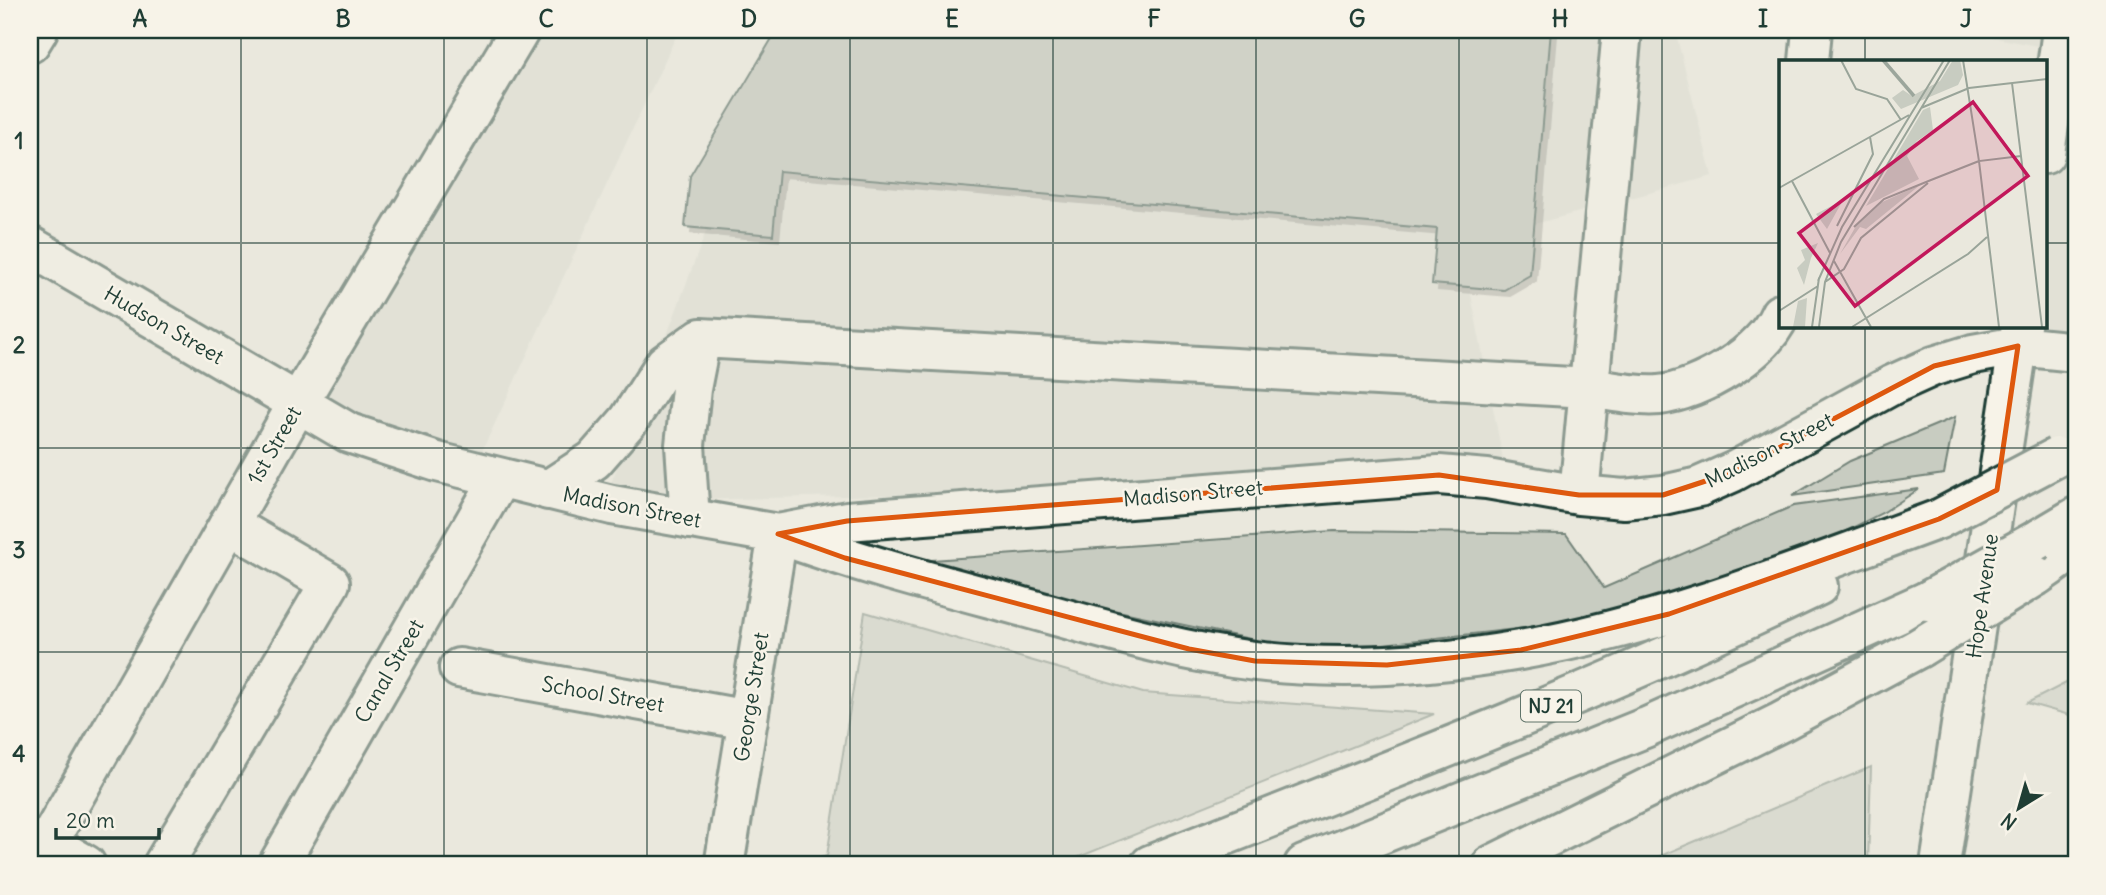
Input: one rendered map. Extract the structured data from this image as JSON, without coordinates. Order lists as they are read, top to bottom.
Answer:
{
  "streets": {
    "main road": [
      "Hudson Street",
      "1st Street",
      "Madison Street",
      "Hope Avenue",
      "Canal Street",
      "School Street",
      "George Street",
      "NJ 21"
    ]
  },
  "crossings": [
    ["Hudson Street", "1st Street"],
    ["Hudson Street", "Madison Street"],
    ["1st Street", "Madison Street"],
    ["Madison Street", "Hope Avenue"],
    ["Madison Street", "Canal Street"],
    ["Madison Street", "George Street"],
    ["School Street", "George Street"]
  ],
  "scale_bar": "20 m",
  "north": "bottom left",
  "grid": {
    "columns": [
      "A",
      "B",
      "C",
      "D",
      "E",
      "F",
      "G",
      "H",
      "I",
      "J"
    ],
    "rows": [
      "1",
      "2",
      "3",
      "4"
    ]
  }
}
